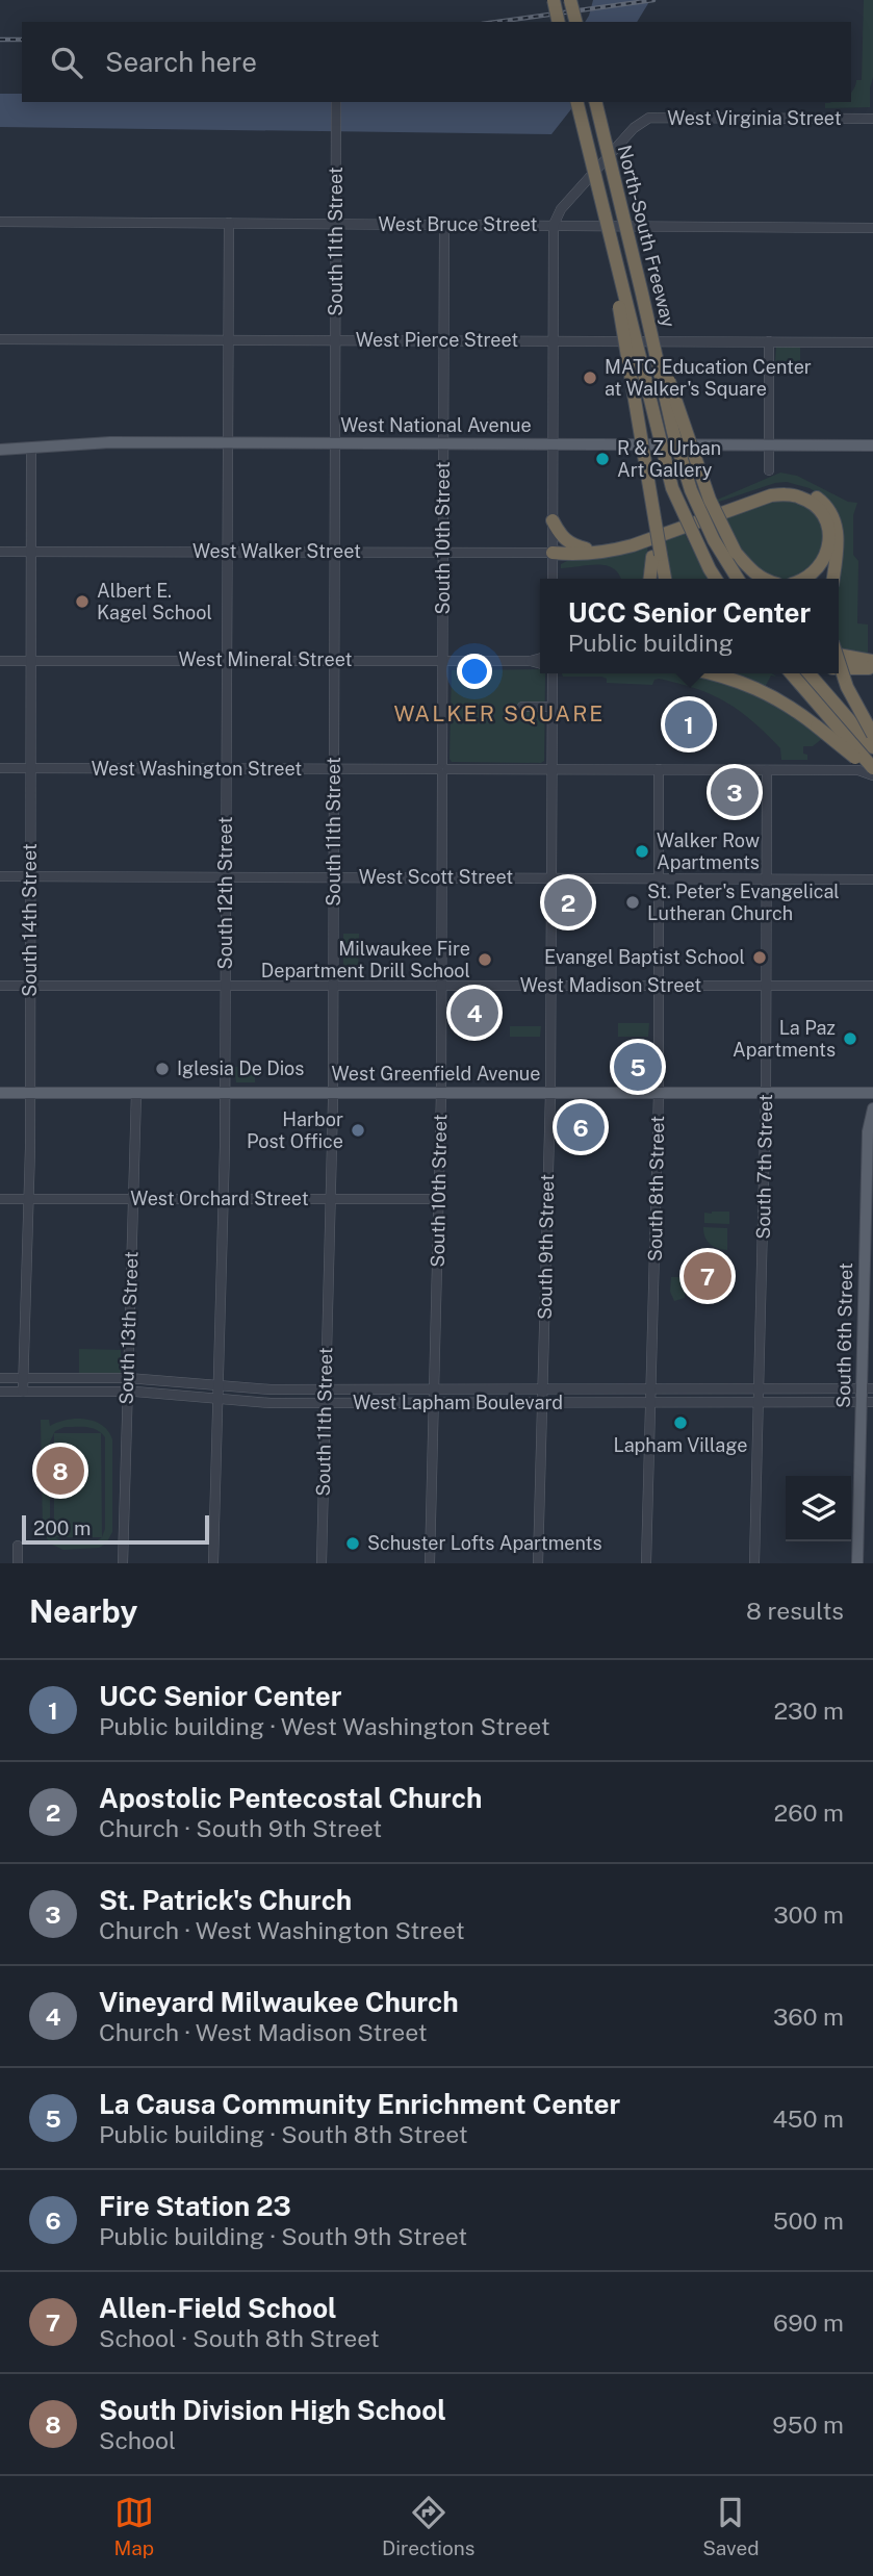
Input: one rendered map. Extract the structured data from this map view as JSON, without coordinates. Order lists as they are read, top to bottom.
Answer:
{
  "streets": {
    "highway": ["North-South Freeway"],
    "main road": ["West National Avenue", "West Greenfield Avenue", "South 6th Street"],
    "street": [
      "West Virginia Street",
      "West Bruce Street",
      "South 11th Street",
      "West Pierce Street",
      "South 10th Street",
      "West Walker Street",
      "West Mineral Street",
      "West Washington Street",
      "West Scott Street",
      "South 12th Street",
      "South 14th Street",
      "West Madison Street",
      "South 7th Street",
      "South 8th Street",
      "West Orchard Street",
      "South 9th Street",
      "South 13th Street",
      "West Lapham Boulevard"
    ]
  },
  "crossings": [
    ["West Virginia Street", "West Bruce Street"],
    ["West Bruce Street", "South 11th Street"],
    ["West Bruce Street", "South 10th Street"],
    ["West Bruce Street", "South 12th Street"],
    ["South 11th Street", "West Pierce Street"],
    ["South 11th Street", "West National Avenue"],
    ["South 11th Street", "West Walker Street"],
    ["South 11th Street", "West Mineral Street"],
    ["South 11th Street", "West Washington Street"],
    ["South 11th Street", "West Scott Street"],
    ["South 11th Street", "West Madison Street"],
    ["South 11th Street", "West Greenfield Avenue"],
    ["South 11th Street", "West Orchard Street"],
    ["South 11th Street", "West Lapham Boulevard"],
    ["West Pierce Street", "South 10th Street"],
    ["West Pierce Street", "South 12th Street"],
    ["West National Avenue", "South 10th Street"],
    ["West National Avenue", "South 12th Street"],
    ["West National Avenue", "South 14th Street"],
    ["South 10th Street", "West Walker Street"],
    ["South 10th Street", "West Mineral Street"],
    ["South 10th Street", "West Washington Street"],
    ["South 10th Street", "West Scott Street"],
    ["South 10th Street", "West Madison Street"],
    ["South 10th Street", "West Greenfield Avenue"],
    ["South 10th Street", "West Orchard Street"],
    ["South 10th Street", "West Lapham Boulevard"],
    ["West Walker Street", "South 12th Street"],
    ["West Walker Street", "South 14th Street"],
    ["West Mineral Street", "South 12th Street"],
    ["West Mineral Street", "South 14th Street"],
    ["West Washington Street", "South 12th Street"],
    ["West Washington Street", "South 14th Street"],
    ["West Washington Street", "South 7th Street"],
    ["West Washington Street", "South 8th Street"],
    ["West Washington Street", "South 9th Street"],
    ["West Scott Street", "South 12th Street"],
    ["West Scott Street", "South 14th Street"],
    ["West Scott Street", "South 7th Street"],
    ["West Scott Street", "South 8th Street"],
    ["West Scott Street", "South 9th Street"],
    ["South 12th Street", "West Madison Street"],
    ["South 12th Street", "West Greenfield Avenue"],
    ["South 12th Street", "West Orchard Street"],
    ["South 12th Street", "West Lapham Boulevard"],
    ["South 14th Street", "West Madison Street"],
    ["South 14th Street", "West Greenfield Avenue"],
    ["South 14th Street", "West Orchard Street"],
    ["South 14th Street", "West Lapham Boulevard"],
    ["West Madison Street", "South 7th Street"],
    ["West Madison Street", "South 8th Street"],
    ["West Madison Street", "South 9th Street"],
    ["West Greenfield Avenue", "South 7th Street"],
    ["West Greenfield Avenue", "South 8th Street"],
    ["West Greenfield Avenue", "South 9th Street"],
    ["West Greenfield Avenue", "South 13th Street"],
    ["South 7th Street", "West Lapham Boulevard"],
    ["South 8th Street", "West Lapham Boulevard"],
    ["West Orchard Street", "South 13th Street"],
    ["South 9th Street", "West Lapham Boulevard"],
    ["South 13th Street", "West Lapham Boulevard"],
    ["South 6th Street", "West Lapham Boulevard"]
  ],
  "districts": ["WALKER SQUARE"],
  "places": [
    "MATC Education Center at Walker's Square",
    "R & Z Urban Art Gallery",
    "Albert E. Kagel School",
    "Walker Row Apartments",
    "St. Peter's Evangelical Lutheran Church",
    "Evangel Baptist School",
    "Milwaukee Fire Department Drill School",
    "La Paz Apartments",
    "Iglesia De Dios",
    "Harbor Post Office",
    "Lapham Village",
    "Schuster Lofts Apartments"
  ],
  "scale_bar": "200 m",
  "page": {
    "search": "Search here",
    "popup": ["UCC Senior Center", "Public building"],
    "pins": [
      "1",
      "3",
      "2",
      "4",
      "5",
      "6",
      "7",
      "8"
    ],
    "scale": "200 m",
    "heading": ["Nearby", "8 results"],
    "list": [
      {
        "mark": "1",
        "name": "UCC Senior Center",
        "note": "Public building · West Washington Street",
        "value": "230 m"
      },
      {
        "mark": "2",
        "name": "Apostolic Pentecostal Church",
        "note": "Church · South 9th Street",
        "value": "260 m"
      },
      {
        "mark": "3",
        "name": "St. Patrick's Church",
        "note": "Church · West Washington Street",
        "value": "300 m"
      },
      {
        "mark": "4",
        "name": "Vineyard Milwaukee Church",
        "note": "Church · West Madison Street",
        "value": "360 m"
      },
      {
        "mark": "5",
        "name": "La Causa Community Enrichment Center",
        "note": "Public building · South 8th Street",
        "value": "450 m"
      },
      {
        "mark": "6",
        "name": "Fire Station 23",
        "note": "Public building · South 9th Street",
        "value": "500 m"
      },
      {
        "mark": "7",
        "name": "Allen-Field School",
        "note": "School · South 8th Street",
        "value": "690 m"
      },
      {
        "mark": "8",
        "name": "South Division High School",
        "note": "School",
        "value": "950 m"
      }
    ],
    "nav": ["Map", "Directions", "Saved"]
  }
}
